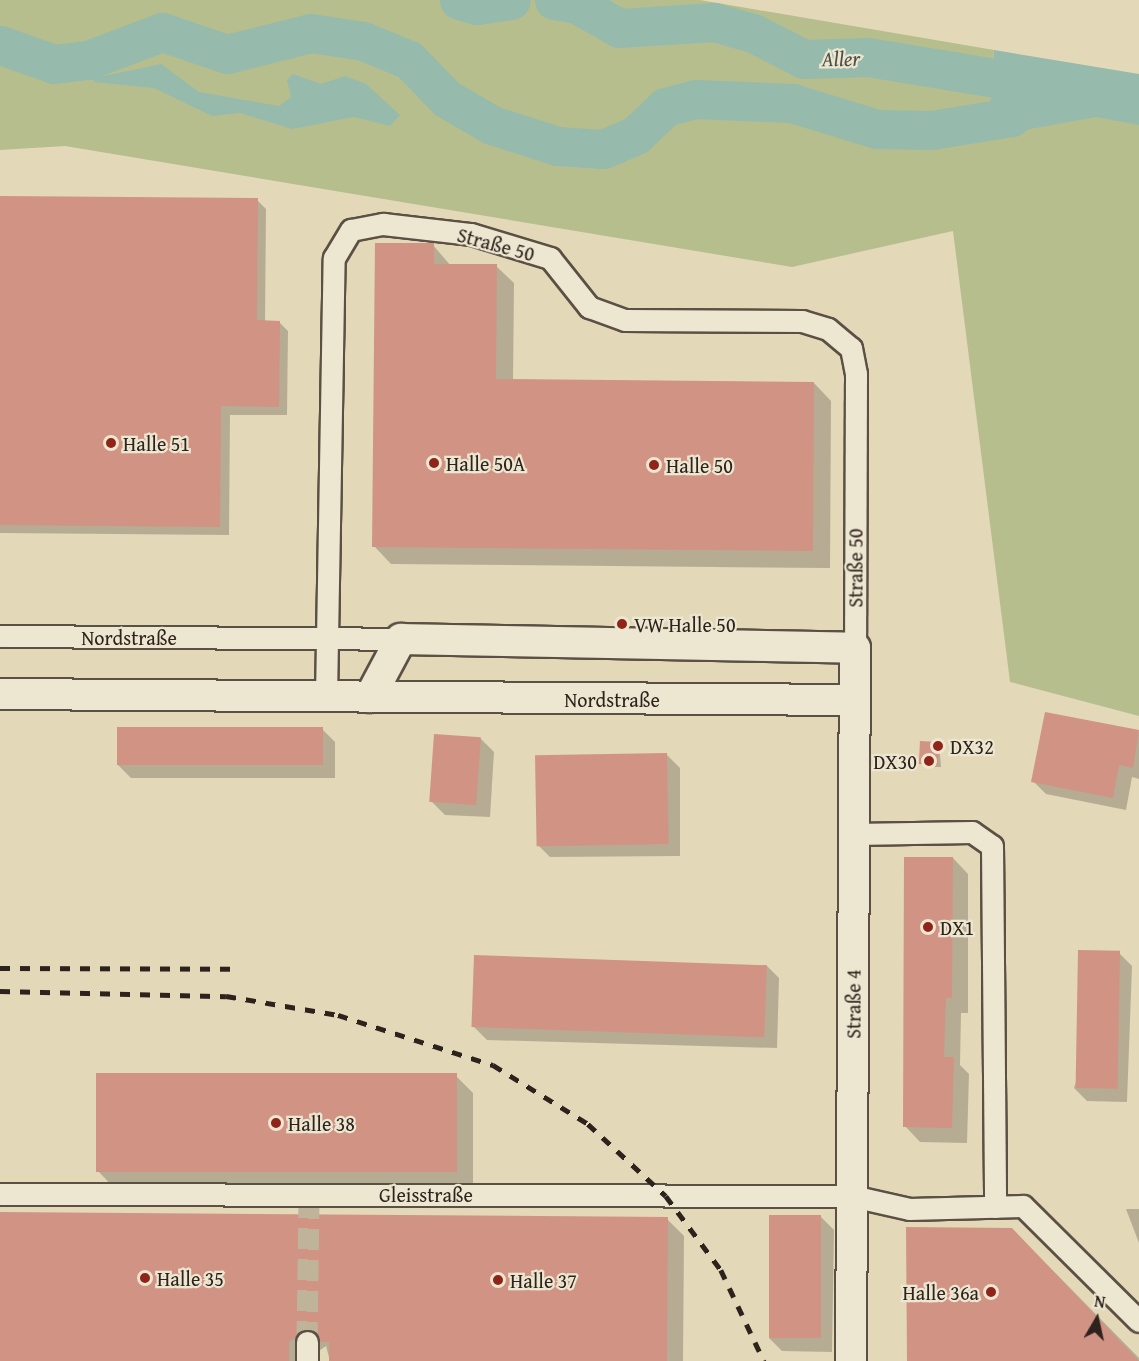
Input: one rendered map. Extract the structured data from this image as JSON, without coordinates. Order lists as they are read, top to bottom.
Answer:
{
  "streets": {
    "street": [
      "Straße 50",
      "Nordstraße",
      "Straße 4",
      "Gleisstraße"
    ]
  },
  "crossings": [
    ["Straße 50", "Nordstraße"],
    ["Straße 50", "Straße 4"],
    ["Nordstraße", "Straße 4"],
    ["Straße 4", "Gleisstraße"]
  ],
  "water": ["Aller"],
  "places": [
    "Halle 51",
    "Halle 50A",
    "Halle 50",
    "VW Halle 50",
    "DX32",
    "DX30",
    "DX1",
    "Halle 38",
    "Halle 35",
    "Halle 37",
    "Halle 36a"
  ],
  "north": "top"
}
